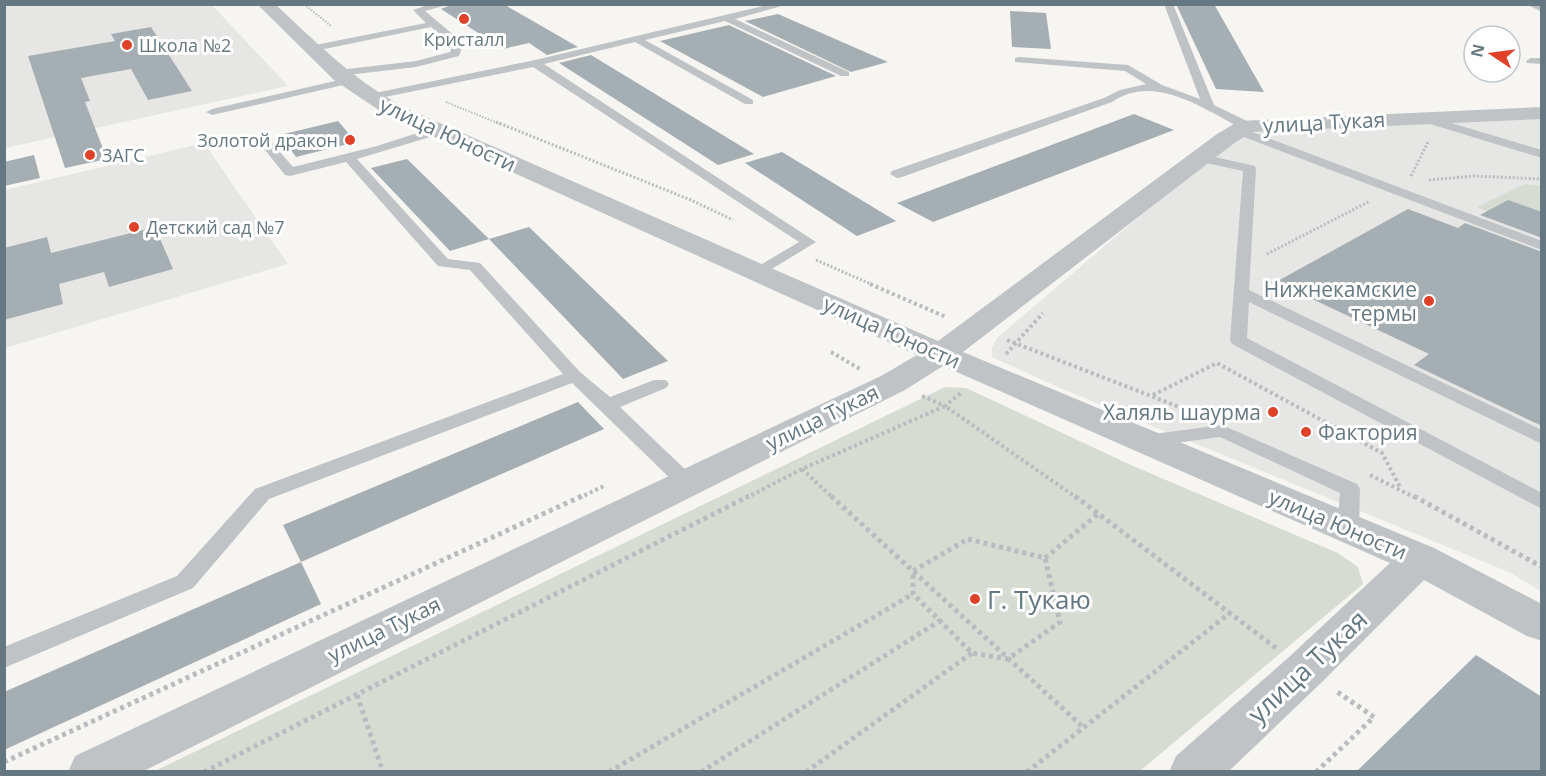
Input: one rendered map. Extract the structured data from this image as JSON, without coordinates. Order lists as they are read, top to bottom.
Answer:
{
  "streets": {
    "street": ["улица Тукая", "улица Юности"]
  },
  "crossings": [
    ["улица Тукая", "улица Юности"]
  ],
  "places": [
    "Кристалл",
    "Школа №2",
    "Золотой дракон",
    "ЗАГС",
    "Детский сад №7",
    "Нижнекамские термы",
    "Халяль шаурма",
    "Фактория",
    "Г. Тукаю"
  ],
  "north": "left"
}
